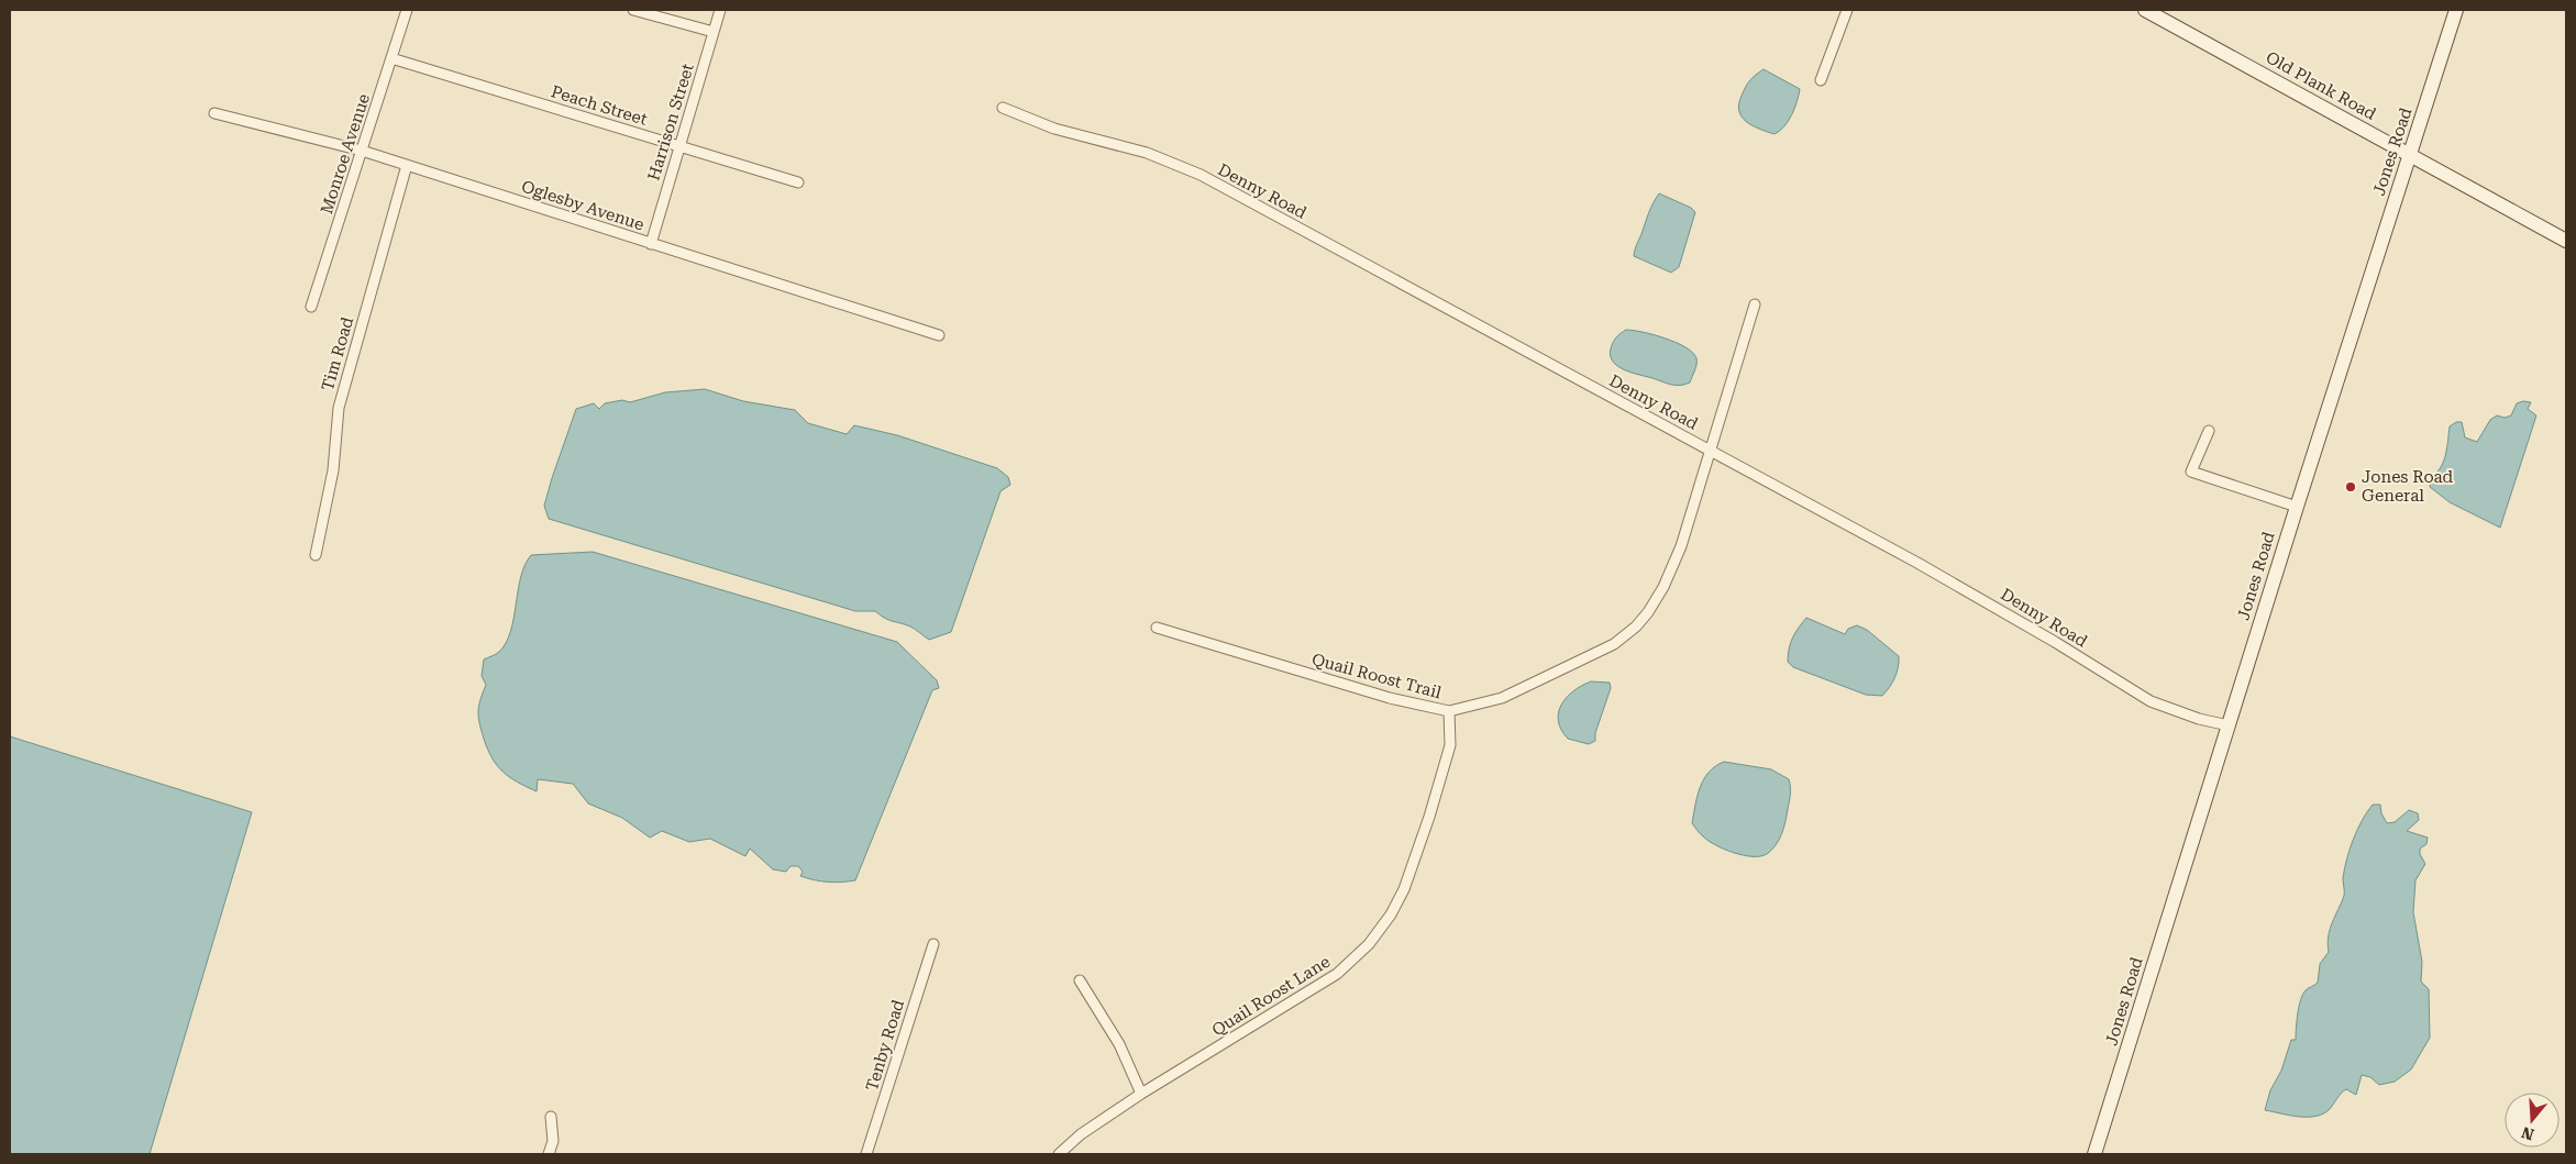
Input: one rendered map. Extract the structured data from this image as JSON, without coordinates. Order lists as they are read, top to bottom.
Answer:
{
  "streets": {
    "street": [
      "Old Plank Road",
      "Peach Street",
      "Harrison Street",
      "Jones Road",
      "Monroe Avenue",
      "Denny Road",
      "Oglesby Avenue",
      "Tim Road",
      "Quail Roost Trail",
      "Quail Roost Lane",
      "Tenby Road"
    ]
  },
  "crossings": [
    ["Old Plank Road", "Jones Road"],
    ["Peach Street", "Harrison Street"],
    ["Peach Street", "Monroe Avenue"],
    ["Harrison Street", "Oglesby Avenue"],
    ["Jones Road", "Denny Road"],
    ["Monroe Avenue", "Oglesby Avenue"],
    ["Denny Road", "Quail Roost Trail"],
    ["Oglesby Avenue", "Tim Road"],
    ["Quail Roost Trail", "Quail Roost Lane"]
  ],
  "places": ["Jones Road General"],
  "north": "bottom"
}
